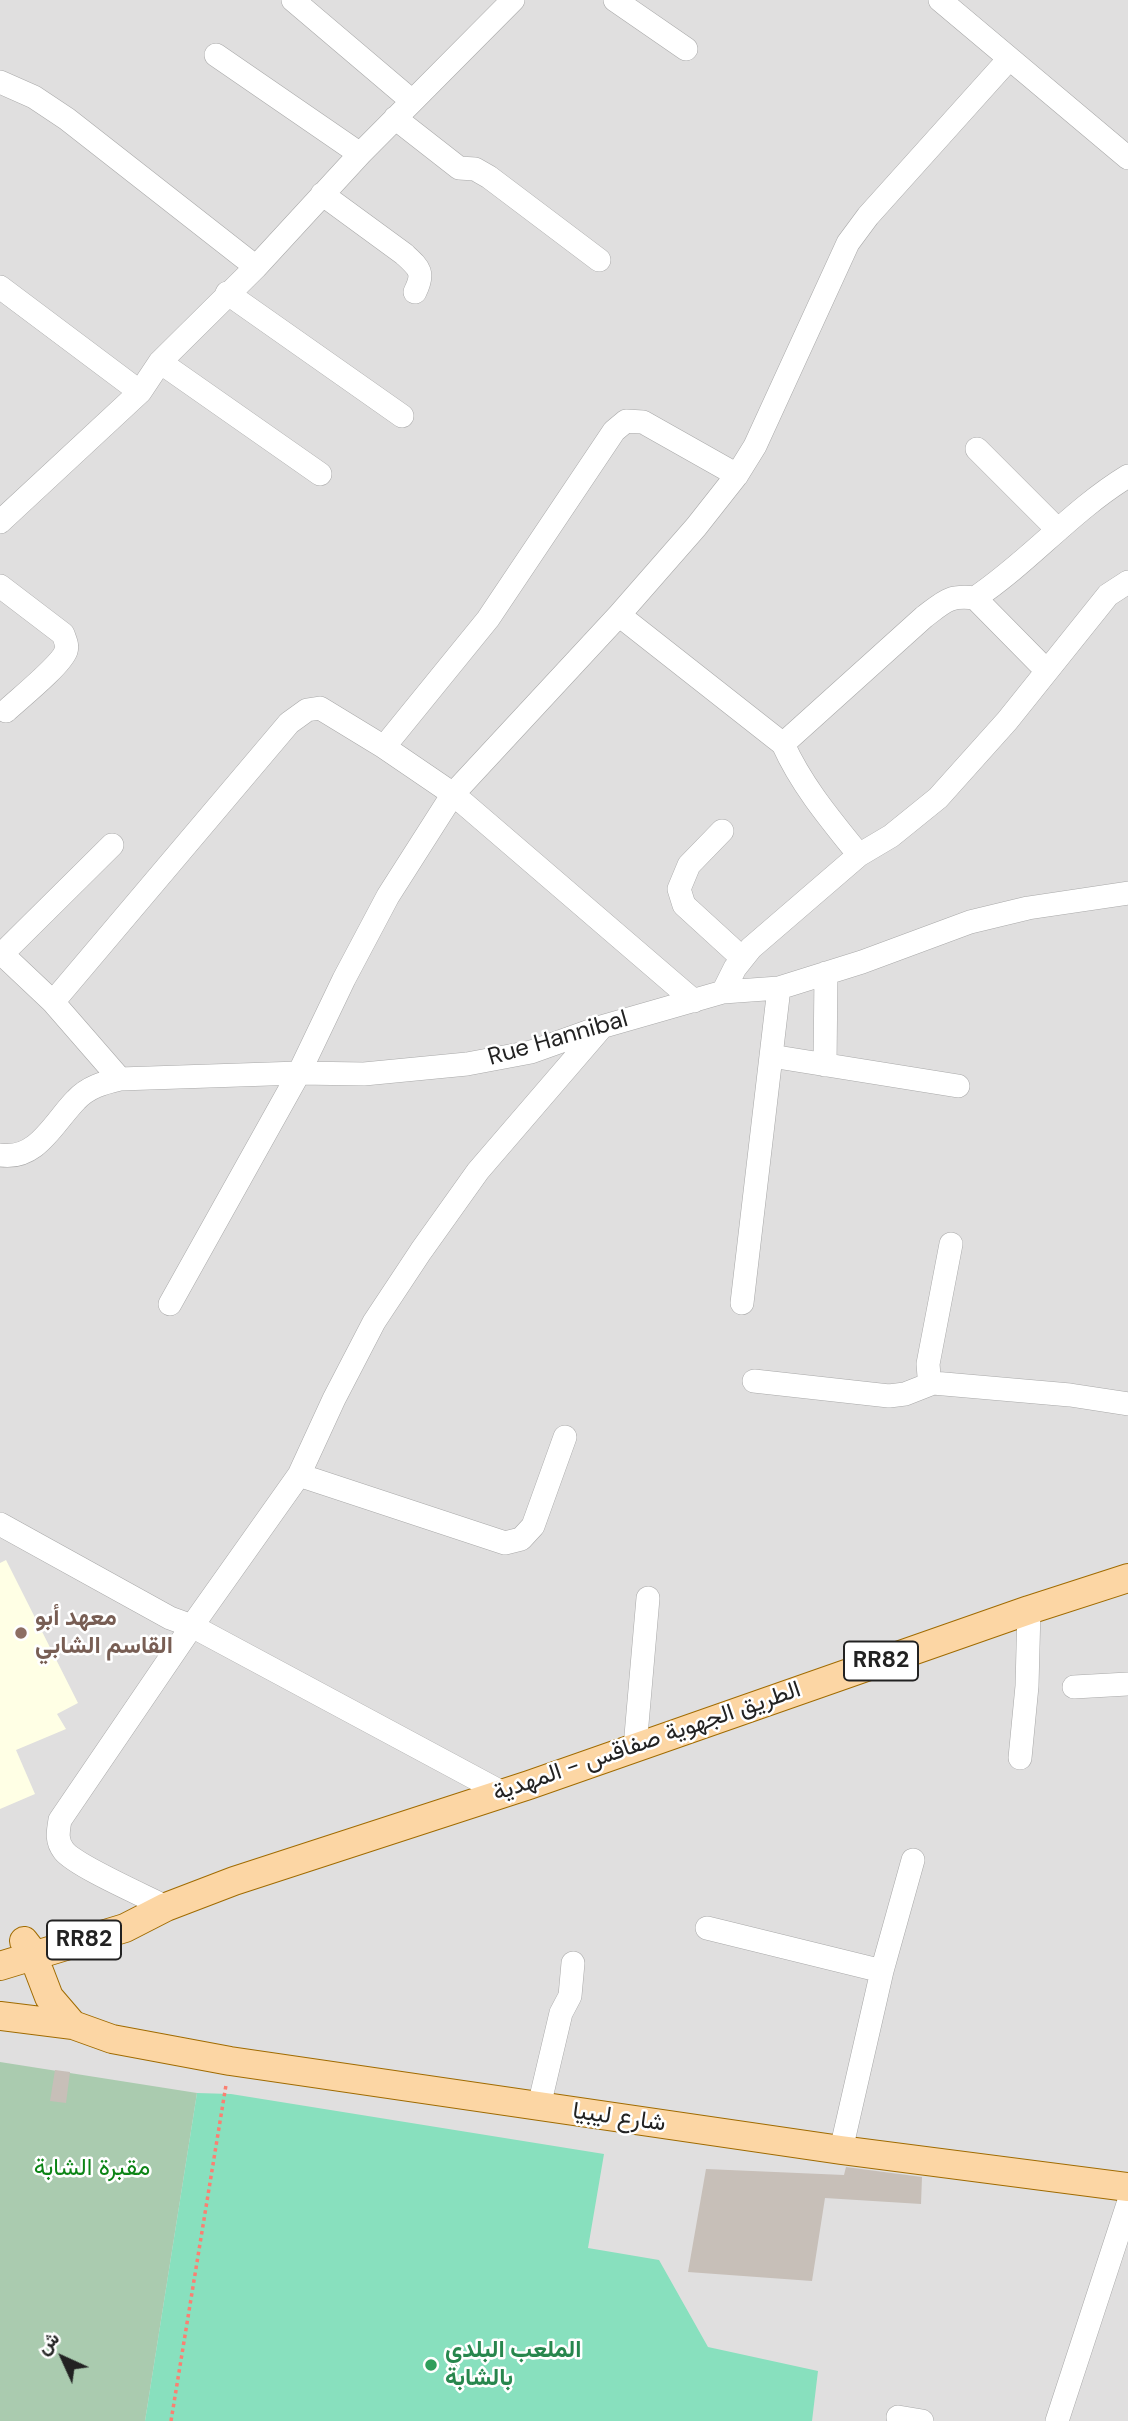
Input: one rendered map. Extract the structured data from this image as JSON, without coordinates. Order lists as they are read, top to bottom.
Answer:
{
  "streets": {
    "main road": ["RR82", "الطريق الجهوية صفاقس - المهدية", "شارع ليبيا"],
    "street": ["Rue Hannibal"]
  },
  "parks": ["مقبرة الشابة"],
  "places": ["معهد أبو القاسم الشابي", "الملعب البلدي بالشابة"],
  "north": "top left"
}
